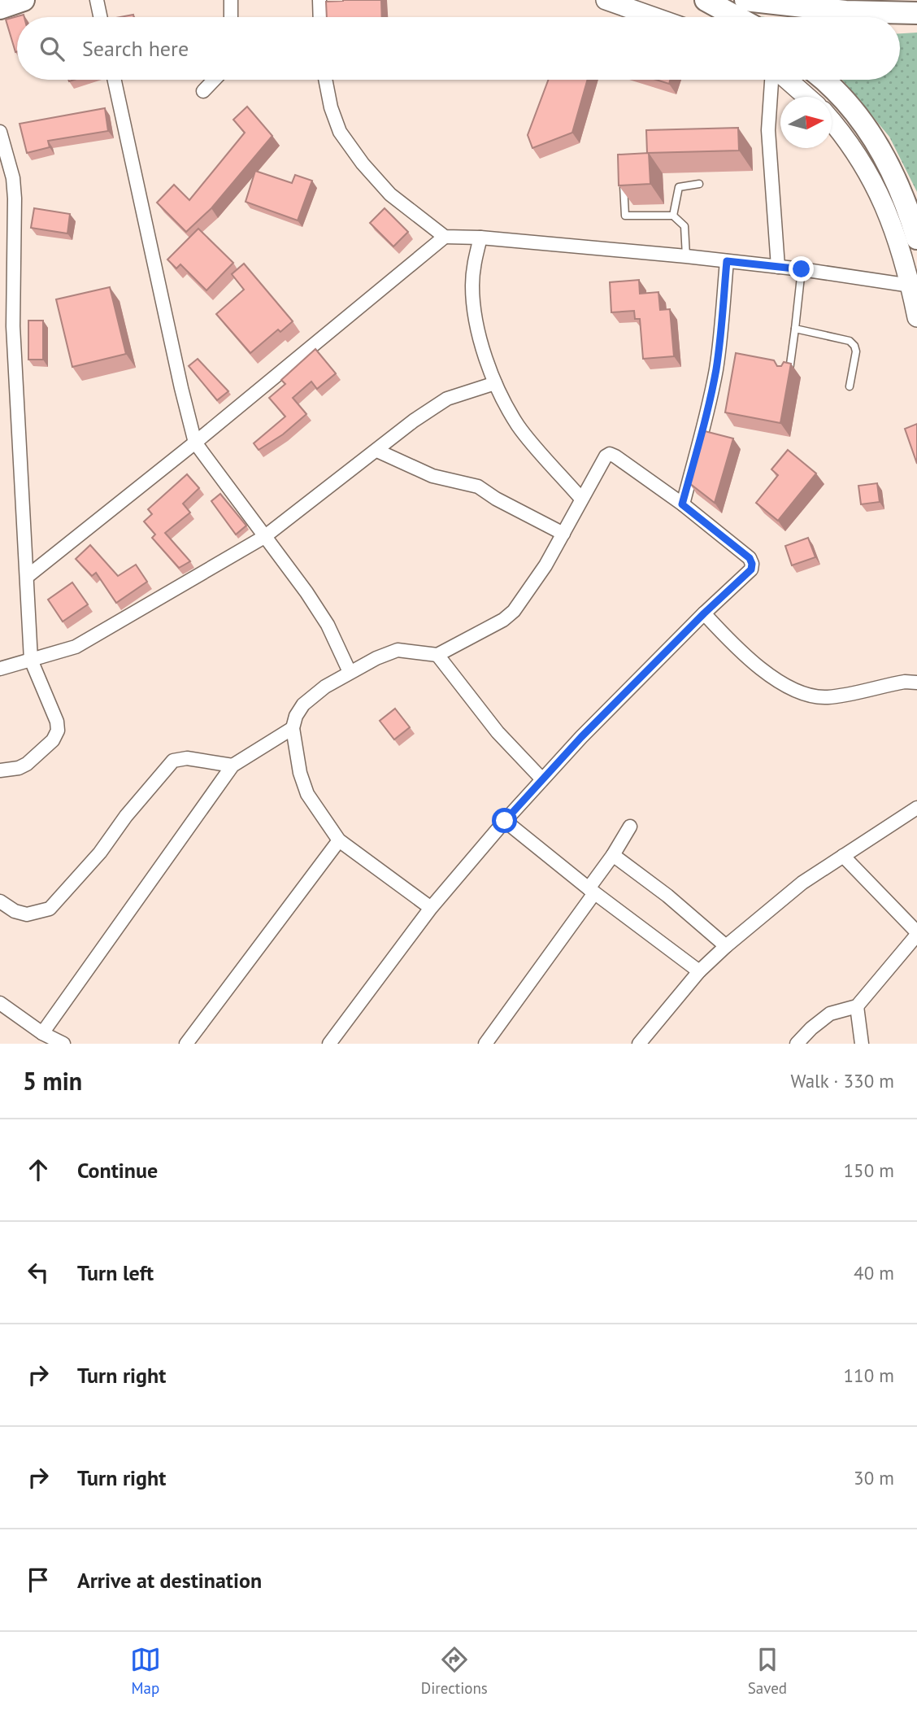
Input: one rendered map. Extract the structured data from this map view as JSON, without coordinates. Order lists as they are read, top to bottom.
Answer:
{
  "north": "right",
  "page": {
    "search": "Search here",
    "heading": ["5 min", "Walk · 330 m"],
    "list": [
      ["Continue", "150 m"],
      ["Turn left", "40 m"],
      ["Turn right", "110 m"],
      ["Turn right", "30 m"],
      "Arrive at destination"
    ],
    "nav": ["Map", "Directions", "Saved"]
  }
}
